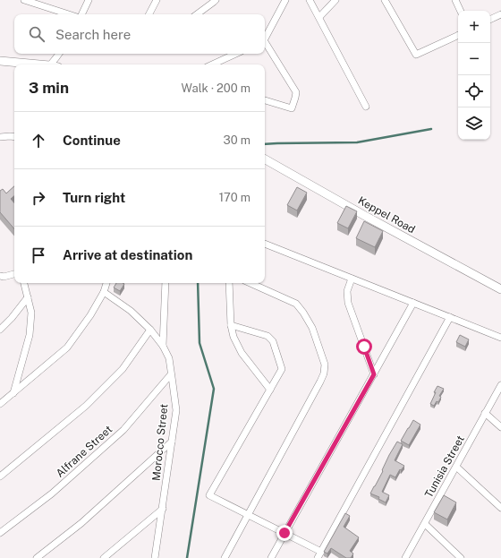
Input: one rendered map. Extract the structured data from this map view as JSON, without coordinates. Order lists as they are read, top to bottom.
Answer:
{
  "streets": {
    "street": [
      "Keppel Road",
      "Morocco Street",
      "Alfrane Street",
      "Tunisia Street"
    ]
  },
  "crossings": [
    ["Morocco Street", "Alfrane Street"]
  ],
  "page": {
    "map_buttons": ["+", "−"],
    "search": "Search here",
    "heading": ["3 min", "Walk · 200 m"],
    "list": [
      ["Continue", "30 m"],
      ["Turn right", "170 m"],
      "Arrive at destination"
    ]
  }
}
